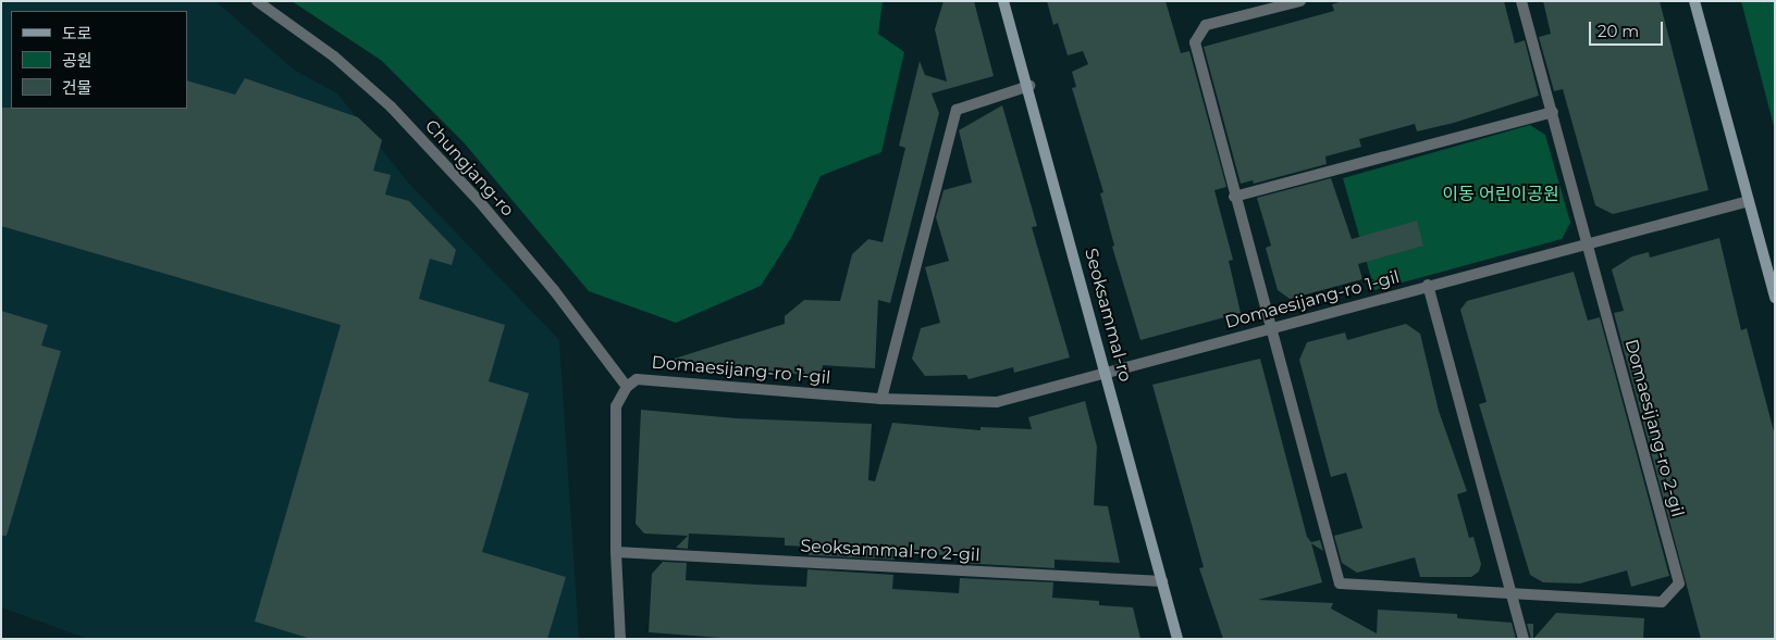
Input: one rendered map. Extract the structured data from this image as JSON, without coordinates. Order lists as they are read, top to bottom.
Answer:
{
  "streets": {
    "street": [
      "Chungjang-ro",
      "Domaesijang-ro 1-gil",
      "Seoksammal-ro",
      "Domaesijang-ro 2-gil",
      "Seoksammal-ro 2-gil"
    ]
  },
  "crossings": [
    ["Chungjang-ro", "Domaesijang-ro 1-gil"],
    ["Domaesijang-ro 1-gil", "Seoksammal-ro"],
    ["Domaesijang-ro 1-gil", "Domaesijang-ro 2-gil"],
    ["Seoksammal-ro", "Seoksammal-ro 2-gil"]
  ],
  "parks": ["이동 어린이공원"],
  "legend": ["도로", "공원", "건물"],
  "scale_bar": "20 m"
}
